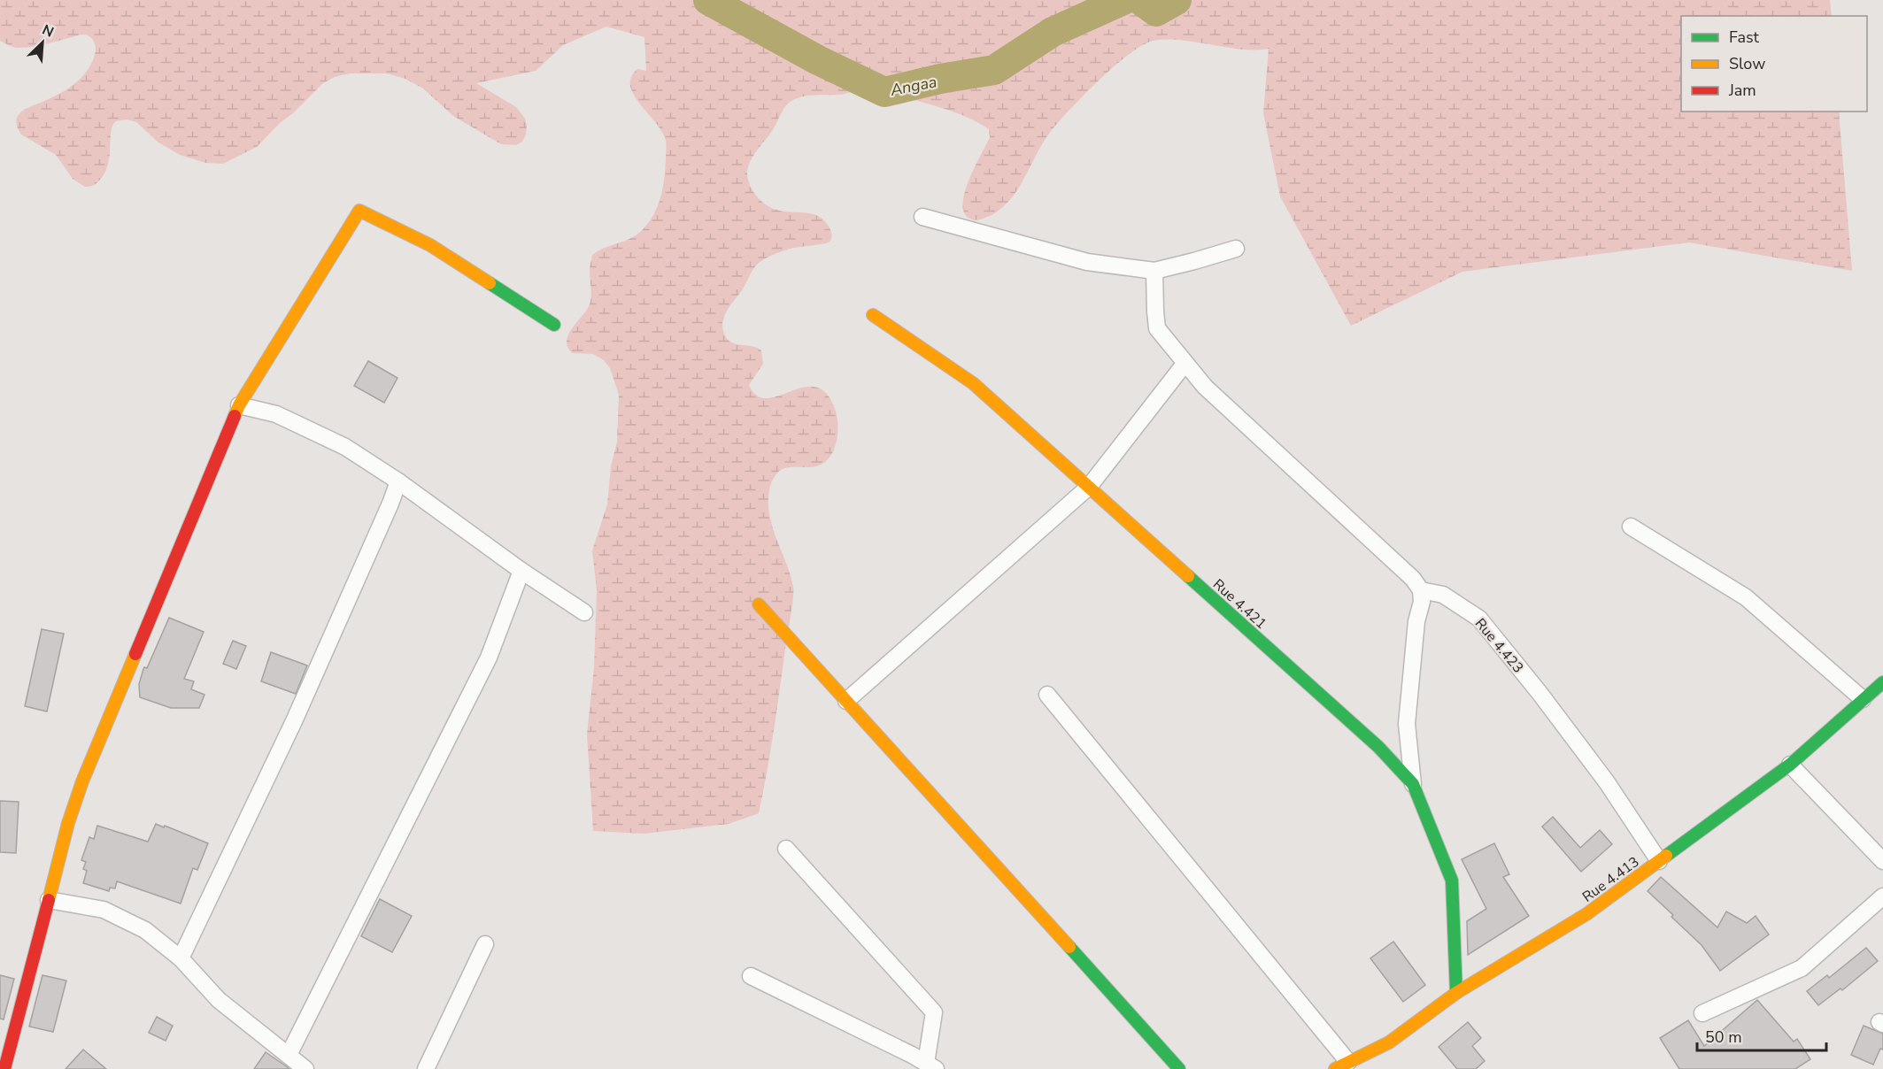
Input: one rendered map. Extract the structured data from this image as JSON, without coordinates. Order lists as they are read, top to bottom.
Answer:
{
  "streets": {
    "street": ["Rue 4.421", "Rue 4.423", "Rue 4.413"]
  },
  "crossings": [
    ["Rue 4.421", "Rue 4.413"],
    ["Rue 4.423", "Rue 4.413"]
  ],
  "water": ["Angaa"],
  "legend": ["Fast", "Slow", "Jam"],
  "scale_bar": "50 m",
  "north": "top right"
}
